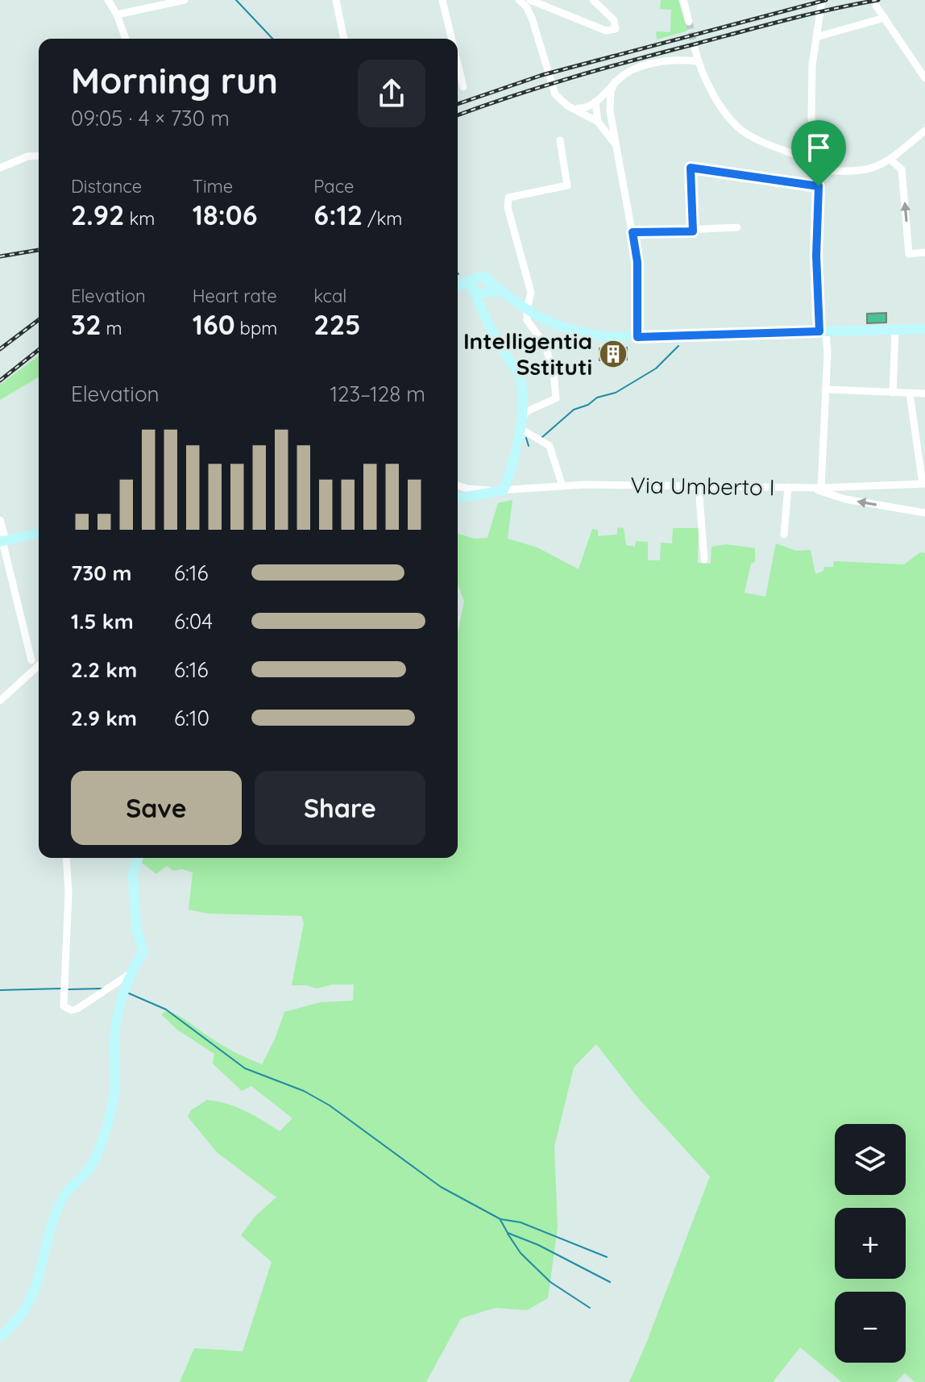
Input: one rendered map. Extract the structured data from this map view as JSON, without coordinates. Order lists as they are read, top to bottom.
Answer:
{
  "streets": {
    "street": ["Via Umberto I"]
  },
  "places": {
    "building": ["Intelligentia Sstituti"]
  },
  "page": {
    "heading": ["Morning run", "09:05 · 4 × 730 m"],
    "stats": [
      ["Distance", "2.92 km"],
      ["Time", "18:06"],
      ["Pace", "6:12 /km"],
      ["Elevation", "32 m"],
      ["Heart rate", "160 bpm"],
      ["kcal", "225"]
    ],
    "chart": ["Elevation", "123–128 m"],
    "list": [
      {
        "name": "730 m",
        "note": "6:16"
      },
      {
        "name": "1.5 km",
        "note": "6:04"
      },
      {
        "name": "2.2 km",
        "note": "6:16"
      },
      {
        "name": "2.9 km",
        "note": "6:10"
      }
    ],
    "buttons": ["Save", "Share"],
    "map_buttons": ["+", "−"]
  }
}
